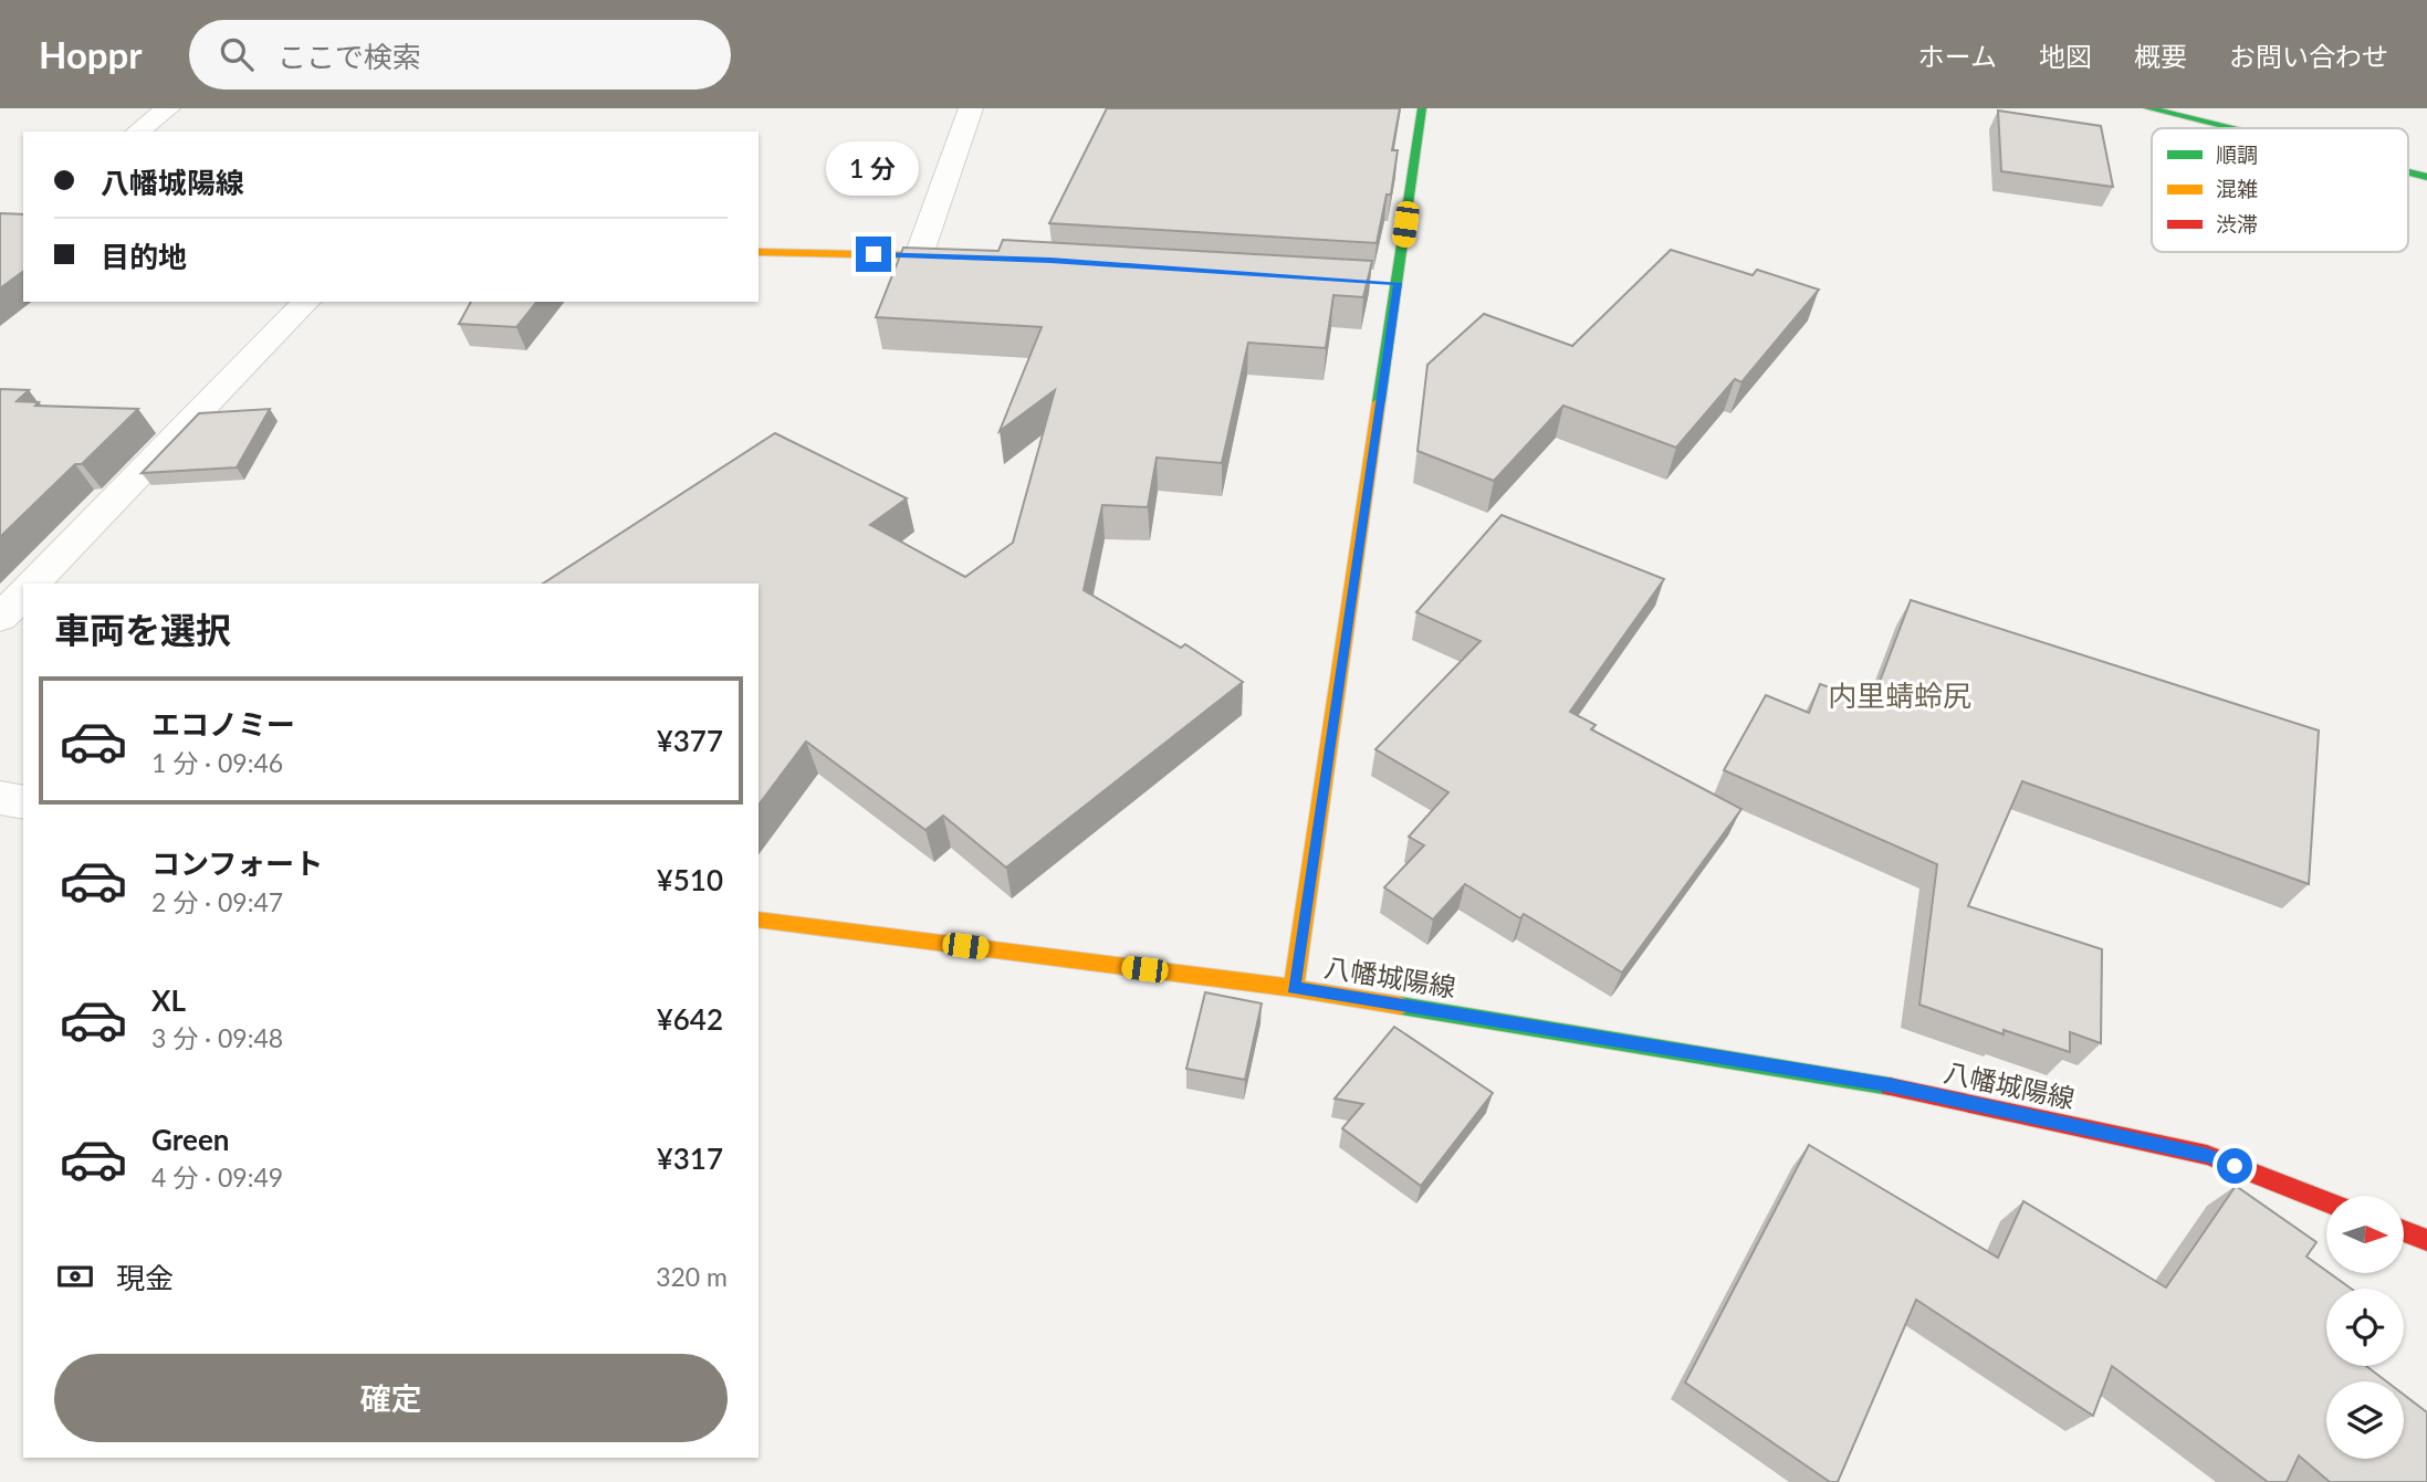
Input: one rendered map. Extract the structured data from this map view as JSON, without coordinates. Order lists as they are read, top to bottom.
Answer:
{
  "streets": {
    "main road": ["八幡城陽線"]
  },
  "districts": ["内里蜻蛉尻"],
  "legend": ["順調", "混雑", "渋滞"],
  "north": "right",
  "page": {
    "header": "Hoppr",
    "search": "ここで検索",
    "nav": [
      "ホーム",
      "地図",
      "概要",
      "お問い合わせ"
    ],
    "banner": ["八幡城陽線", "目的地"],
    "bubble": "1 分",
    "heading": "車両を選択",
    "list": [
      {
        "name": "エコノミー",
        "note": "1 分 · 09:46",
        "value": "¥377"
      },
      {
        "name": "コンフォート",
        "note": "2 分 · 09:47",
        "value": "¥510"
      },
      {
        "name": "XL",
        "note": "3 分 · 09:48",
        "value": "¥642"
      },
      {
        "name": "Green",
        "note": "4 分 · 09:49",
        "value": "¥317"
      }
    ],
    "pay": ["現金", "320 m"],
    "buttons": "確定"
  }
}
